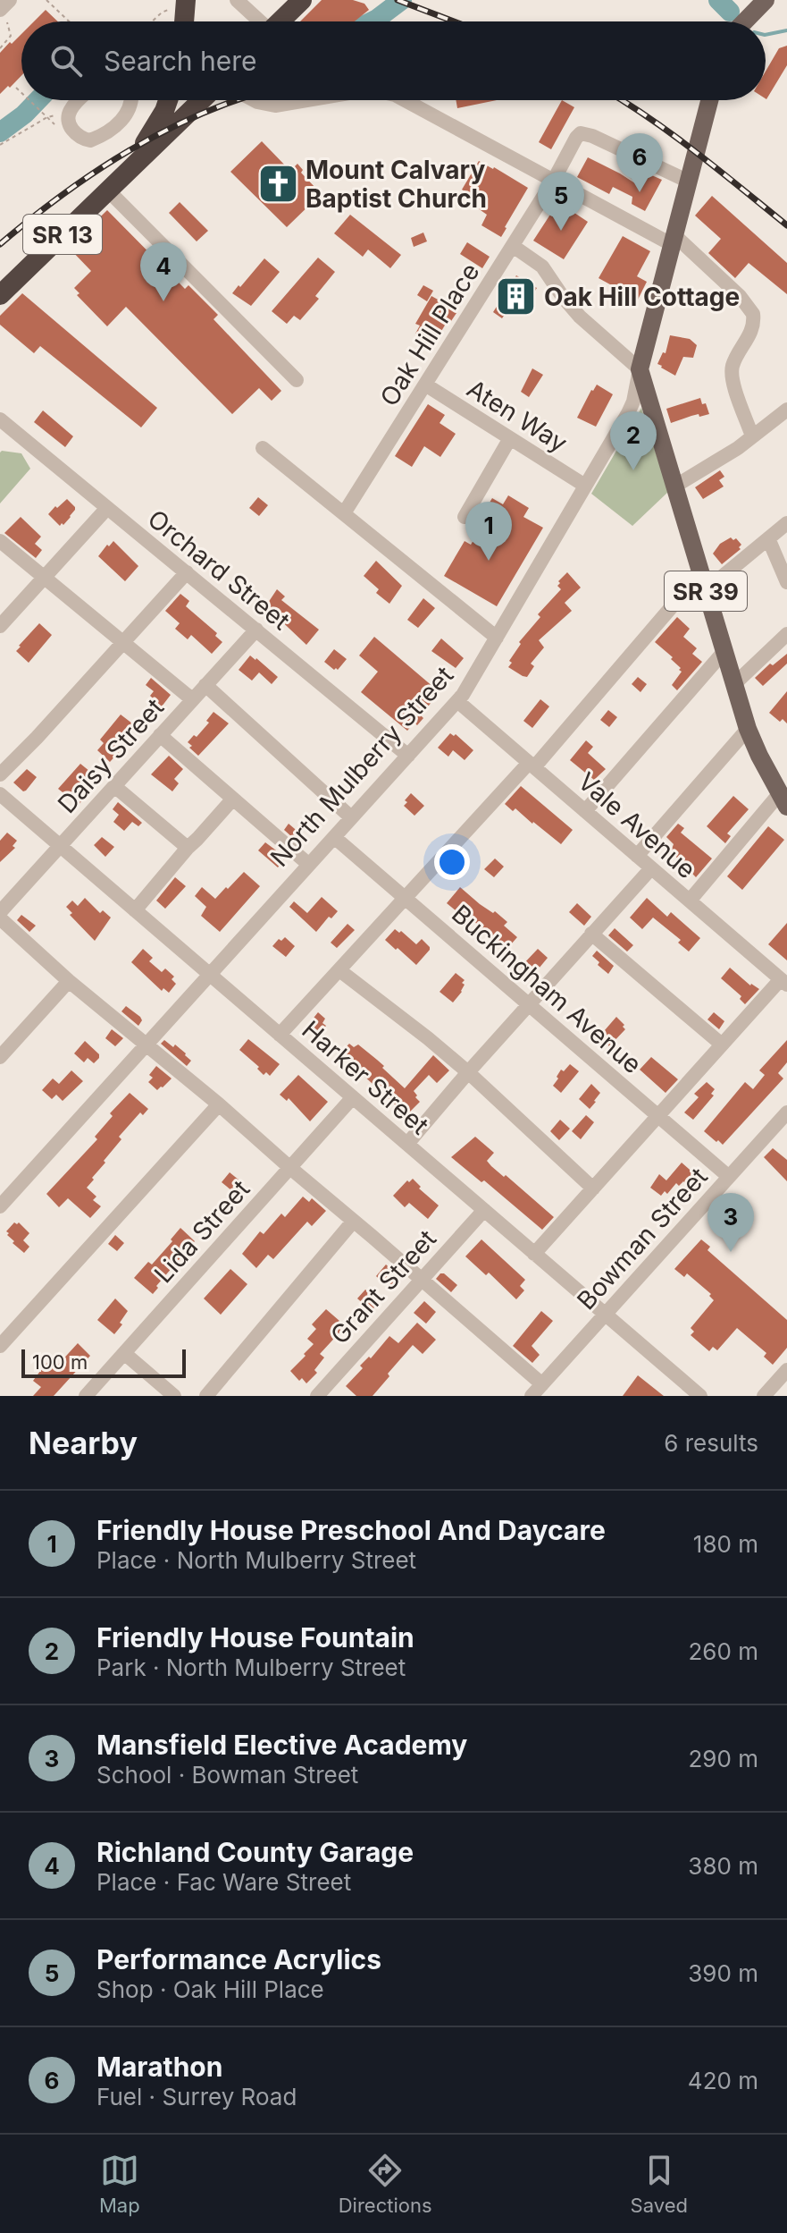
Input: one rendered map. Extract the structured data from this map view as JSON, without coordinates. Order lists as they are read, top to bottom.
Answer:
{
  "streets": {
    "highway": ["SR 13"],
    "main road": ["SR 39", "North Mulberry Street"],
    "street": [
      "Oak Hill Place",
      "Aten Way",
      "Orchard Street",
      "Daisy Street",
      "Vale Avenue",
      "Buckingham Avenue",
      "Harker Street",
      "Lida Street",
      "Bowman Street",
      "Grant Street"
    ]
  },
  "crossings": [
    ["Oak Hill Place", "Aten Way"],
    ["Oak Hill Place", "North Mulberry Street"],
    ["Aten Way", "North Mulberry Street"],
    ["Orchard Street", "Daisy Street"],
    ["Orchard Street", "North Mulberry Street"],
    ["SR 39", "North Mulberry Street"],
    ["Daisy Street", "Harker Street"],
    ["North Mulberry Street", "Vale Avenue"],
    ["North Mulberry Street", "Buckingham Avenue"],
    ["North Mulberry Street", "Harker Street"],
    ["Buckingham Avenue", "Bowman Street"],
    ["Harker Street", "Lida Street"],
    ["Harker Street", "Bowman Street"],
    ["Harker Street", "Grant Street"]
  ],
  "places": {
    "church": ["Mount Calvary Baptist Church"],
    "building": ["Oak Hill Cottage"]
  },
  "scale_bar": "100 m",
  "page": {
    "search": "Search here",
    "pins": [
      "6",
      "5",
      "4",
      "2",
      "1",
      "3"
    ],
    "scale": "100 m",
    "heading": ["Nearby", "6 results"],
    "list": [
      {
        "mark": "1",
        "name": "Friendly House Preschool And Daycare",
        "note": "Place · North Mulberry Street",
        "value": "180 m"
      },
      {
        "mark": "2",
        "name": "Friendly House Fountain",
        "note": "Park · North Mulberry Street",
        "value": "260 m"
      },
      {
        "mark": "3",
        "name": "Mansfield Elective Academy",
        "note": "School · Bowman Street",
        "value": "290 m"
      },
      {
        "mark": "4",
        "name": "Richland County Garage",
        "note": "Place · Fac Ware Street",
        "value": "380 m"
      },
      {
        "mark": "5",
        "name": "Performance Acrylics",
        "note": "Shop · Oak Hill Place",
        "value": "390 m"
      },
      {
        "mark": "6",
        "name": "Marathon",
        "note": "Fuel · Surrey Road",
        "value": "420 m"
      }
    ],
    "nav": ["Map", "Directions", "Saved"]
  }
}
